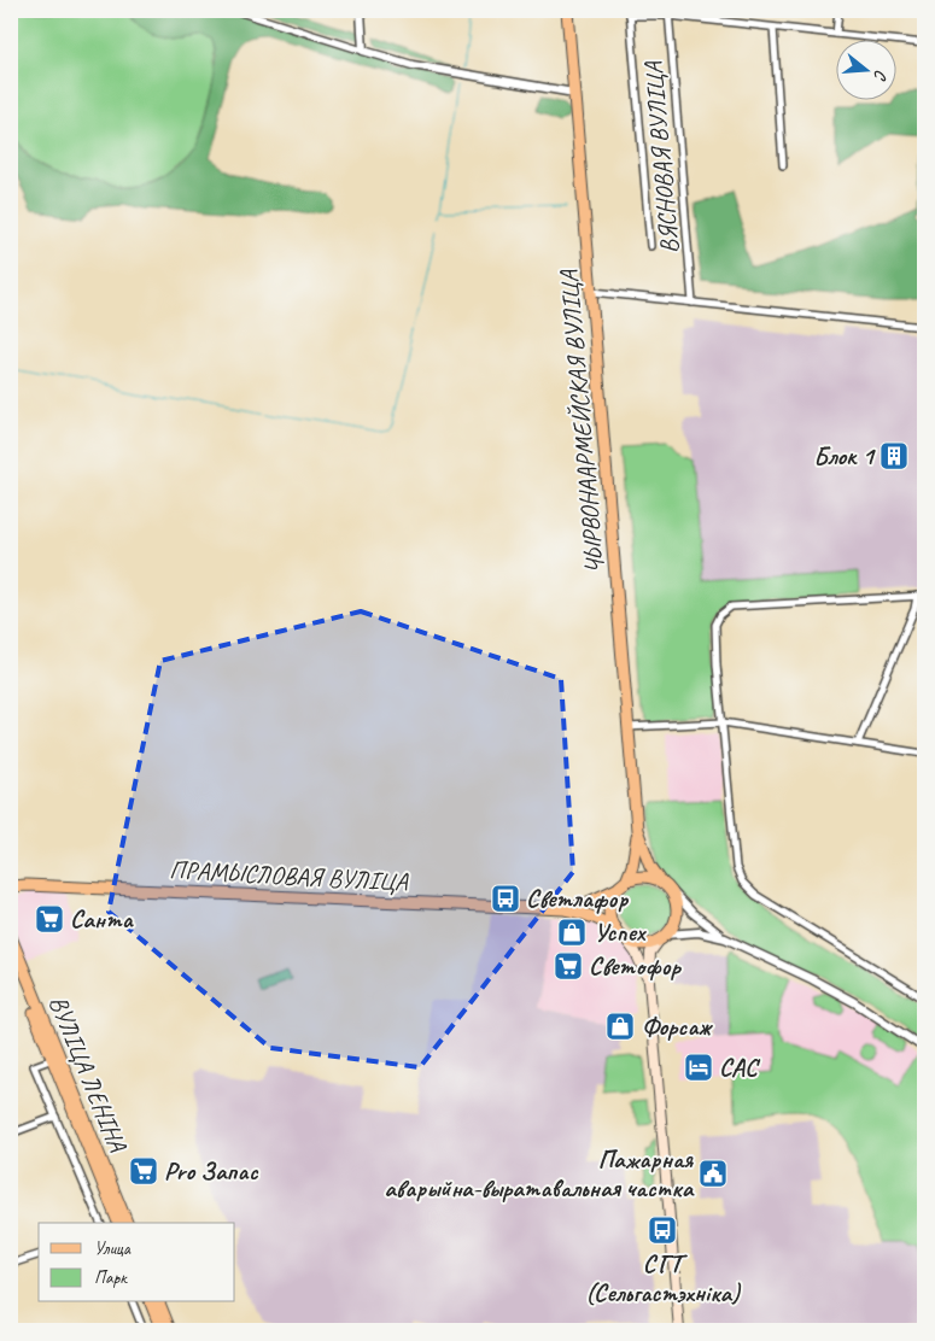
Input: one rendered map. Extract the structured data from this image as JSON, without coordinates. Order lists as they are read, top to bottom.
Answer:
{
  "streets": {
    "main road": ["ЧЫРВОНААРМЕЙСКАЯ ВУЛІЦА", "ПРАМЫСЛОВАЯ ВУЛІЦА", "ВУЛІЦА ЛЕНІНА"],
    "street": ["ВЯСНОВАЯ ВУЛІЦА"]
  },
  "crossings": [
    ["ЧЫРВОНААРМЕЙСКАЯ ВУЛІЦА", "ПРАМЫСЛОВАЯ ВУЛІЦА"]
  ],
  "places": {
    "building": ["Блок 1"],
    "bus stop": ["Светлафор", "СГТ (Сельгастэхніка)"],
    "supermarket": ["Санта", "Светофор", "Pro Запас"],
    "shop": ["Успех", "Форсаж"],
    "hotel": ["САС"],
    "public building": ["Пажарная аварыйна-выратавальная частка"]
  },
  "legend": ["Улица", "Парк"],
  "north": "right"
}
